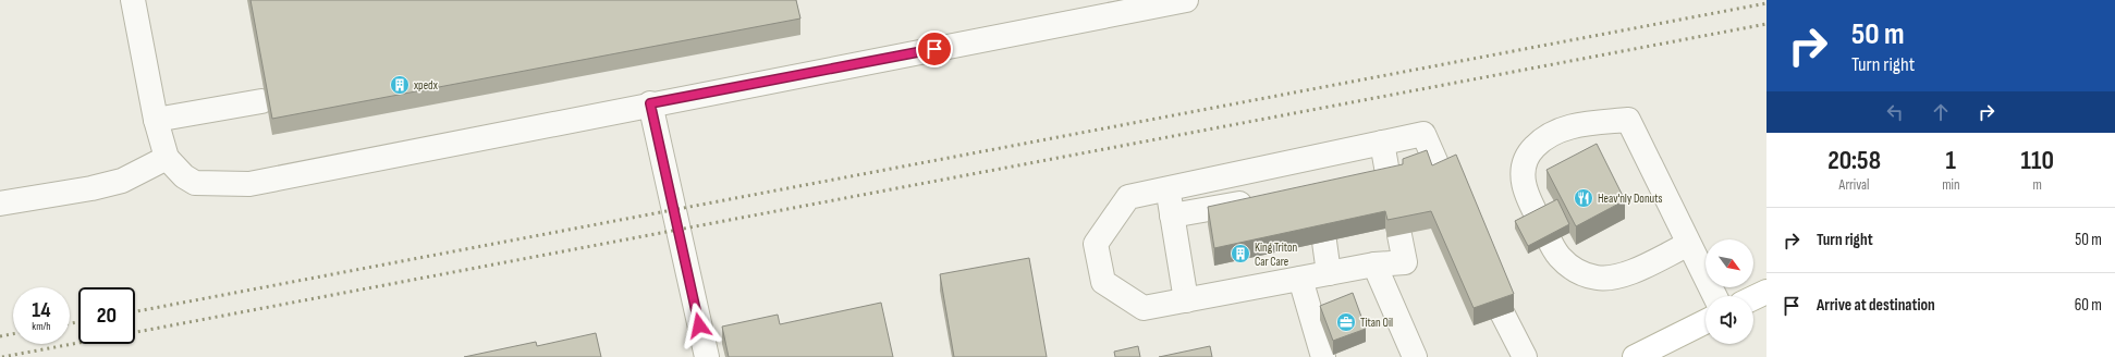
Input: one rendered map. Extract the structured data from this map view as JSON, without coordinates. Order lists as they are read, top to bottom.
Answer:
{
  "places": {
    "building": ["xpedx", "King Triton Car Care"],
    "restaurant": ["Heav'nly Donuts"],
    "office": ["Titan Oil"]
  },
  "north": "bottom right",
  "page": {
    "turn": ["50 m", "Turn right"],
    "eta": [
      "20:58",
      "Arrival",
      "1",
      "min",
      "110",
      "m"
    ],
    "list": [
      {
        "name": "Turn right",
        "value": "50 m"
      },
      {
        "name": "Arrive at destination",
        "value": "60 m"
      }
    ],
    "speed": "14 km/h",
    "limit": "20"
  }
}
